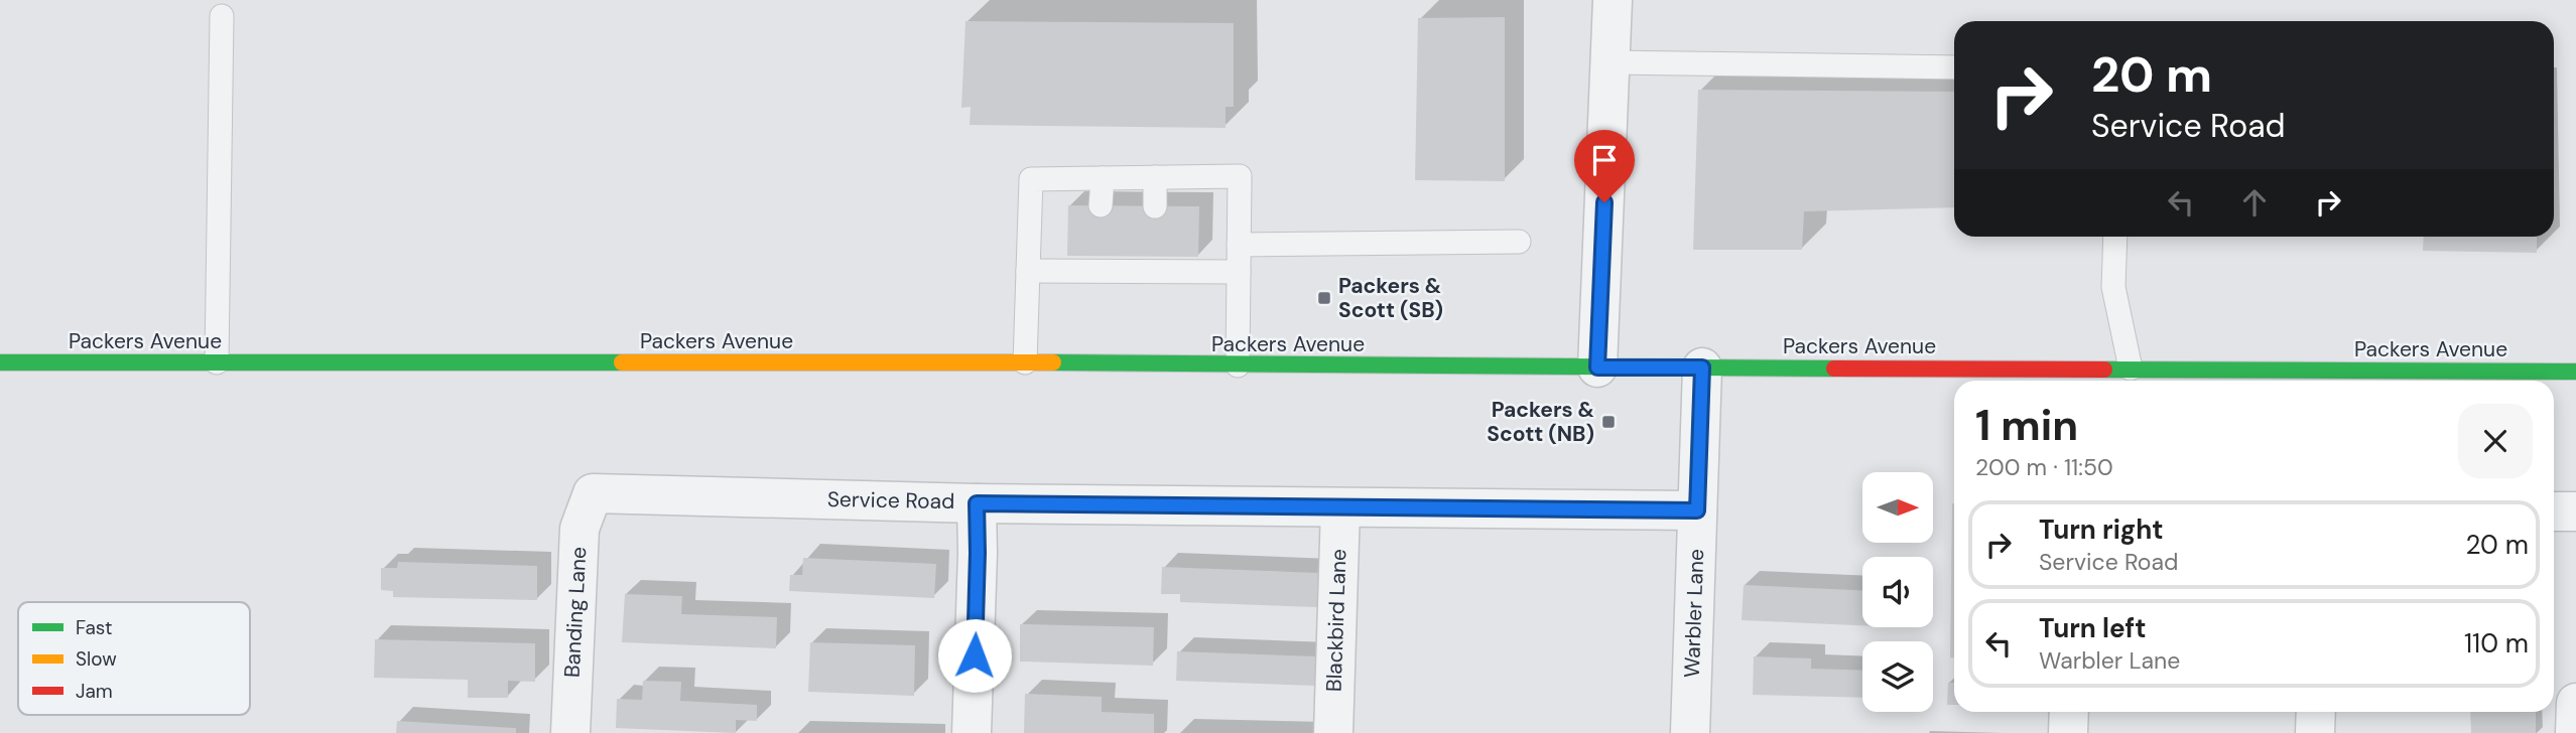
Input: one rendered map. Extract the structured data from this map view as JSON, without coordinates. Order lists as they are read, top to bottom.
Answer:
{
  "streets": {
    "main road": ["Packers Avenue"],
    "street": [
      "Service Road",
      "Banding Lane",
      "Warbler Lane",
      "Blackbird Lane"
    ]
  },
  "crossings": [
    ["Packers Avenue", "Warbler Lane"],
    ["Service Road", "Banding Lane"],
    ["Service Road", "Warbler Lane"],
    ["Service Road", "Blackbird Lane"]
  ],
  "places": {
    "transit": ["Packers & Scott (SB)", "Packers & Scott (NB)"]
  },
  "legend": ["Fast", "Slow", "Jam"],
  "north": "right",
  "page": {
    "turn": ["20 m", "Service Road"],
    "heading": ["1 min", "200 m · 11:50"],
    "list": [
      {
        "name": "Turn right",
        "note": "Service Road",
        "value": "20 m"
      },
      {
        "name": "Turn left",
        "note": "Warbler Lane",
        "value": "110 m"
      }
    ]
  }
}
